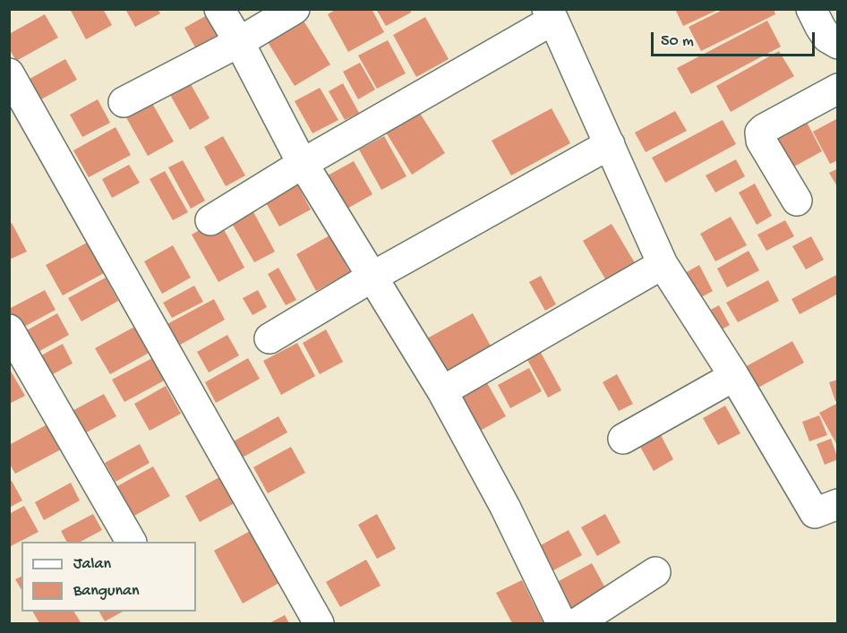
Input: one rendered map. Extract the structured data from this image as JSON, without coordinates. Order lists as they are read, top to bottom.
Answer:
{
  "legend": ["Jalan", "Bangunan"],
  "scale_bar": "50 m"
}
